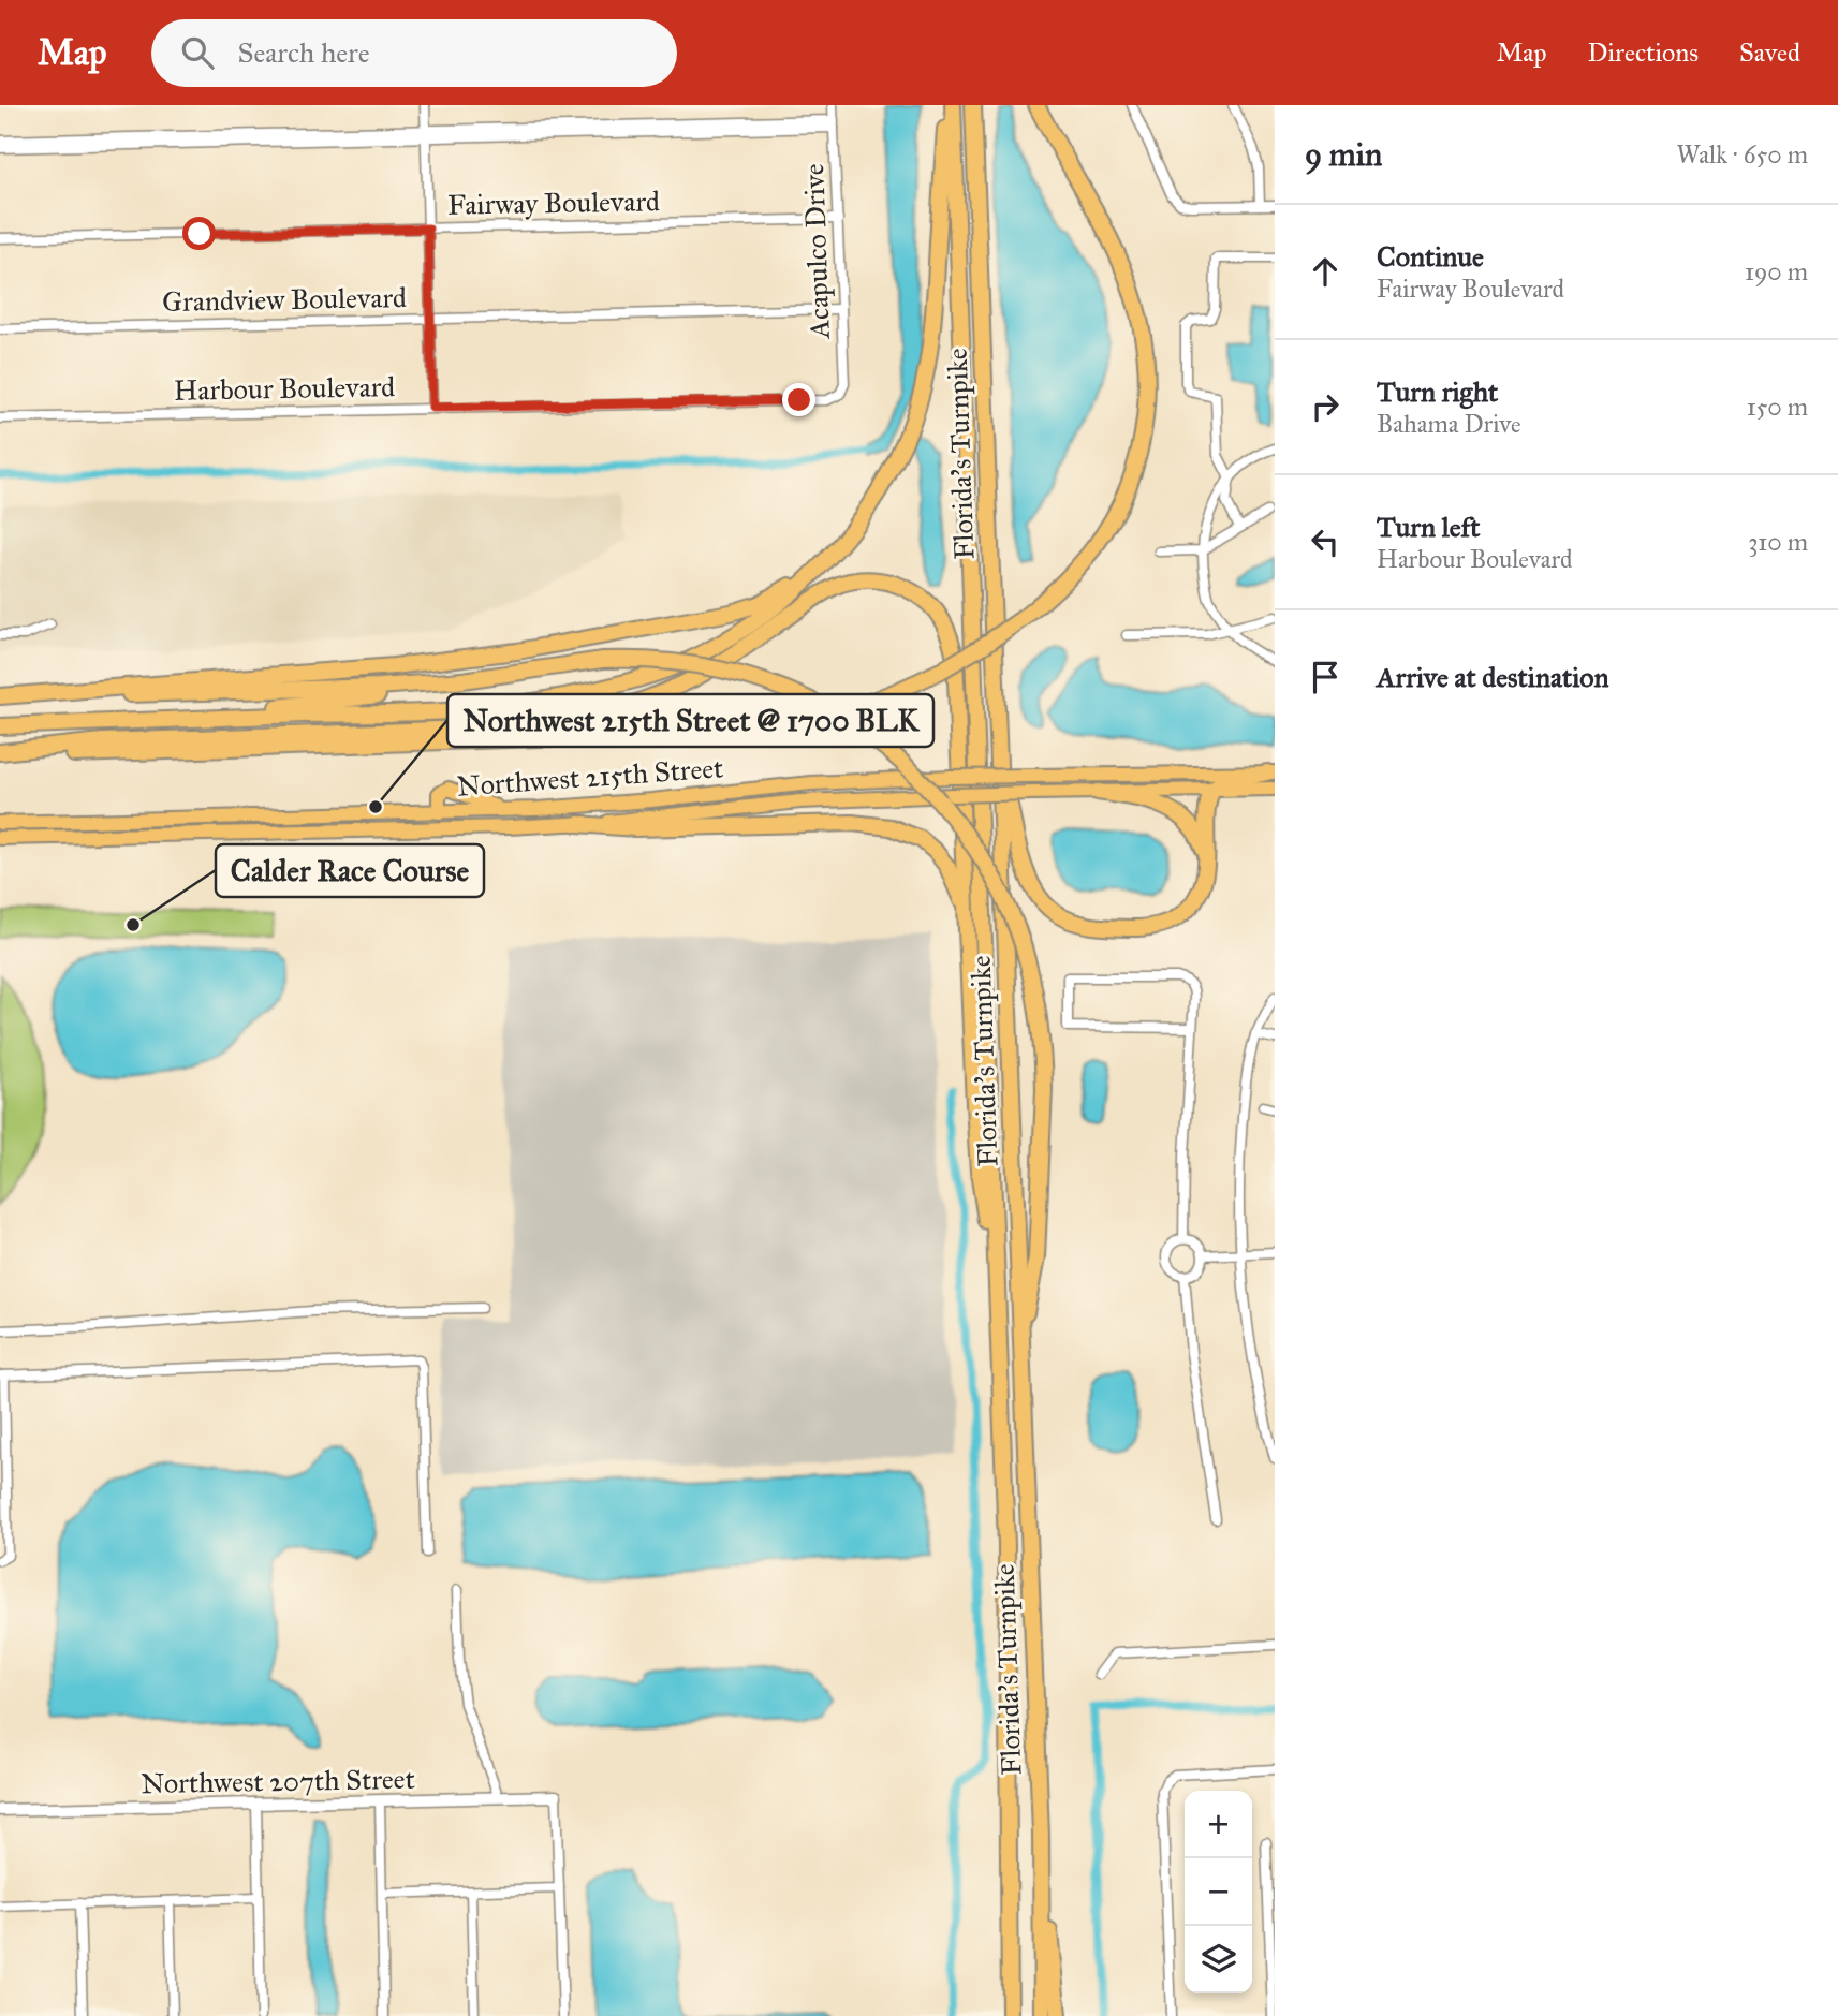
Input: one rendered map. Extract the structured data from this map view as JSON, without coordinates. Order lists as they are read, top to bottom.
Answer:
{
  "streets": {
    "highway": ["Florida's Turnpike"],
    "main road": ["Northwest 215th Street"],
    "street": [
      "Fairway Boulevard",
      "Acapulco Drive",
      "Grandview Boulevard",
      "Harbour Boulevard",
      "Northwest 207th Street"
    ]
  },
  "crossings": [
    ["Fairway Boulevard", "Acapulco Drive"],
    ["Acapulco Drive", "Grandview Boulevard"],
    ["Acapulco Drive", "Harbour Boulevard"]
  ],
  "places": ["Northwest 215th Street @ 1700 BLK", "Calder Race Course"],
  "page": {
    "header": "Map",
    "search": "Search here",
    "nav": ["Map", "Directions", "Saved"],
    "heading": ["9 min", "Walk · 650 m"],
    "list": [
      ["Continue", "Fairway Boulevard", "190 m"],
      ["Turn right", "Bahama Drive", "150 m"],
      ["Turn left", "Harbour Boulevard", "310 m"],
      "Arrive at destination"
    ],
    "map_buttons": ["+", "−"]
  }
}
